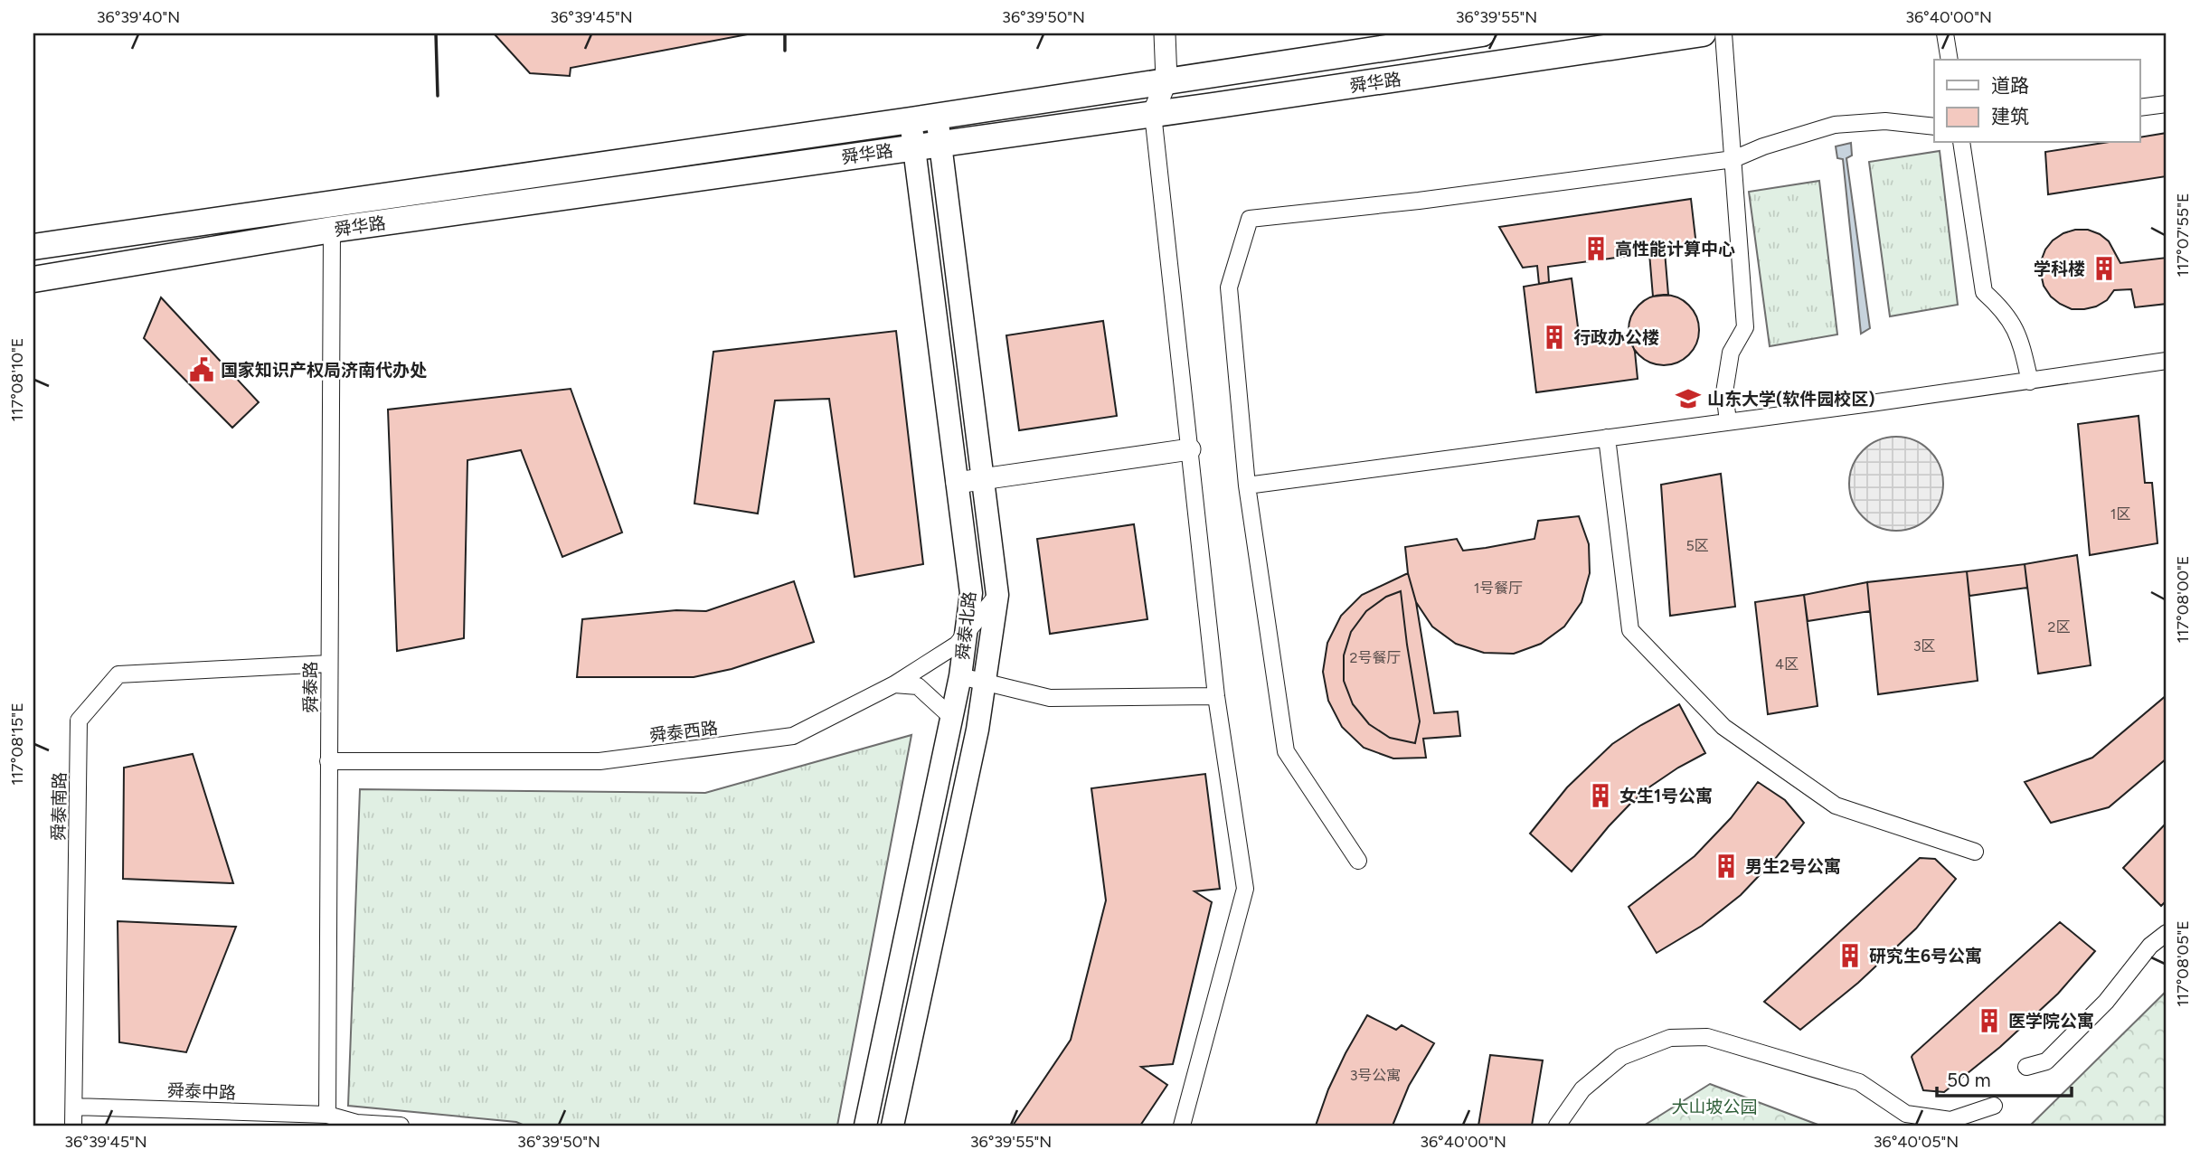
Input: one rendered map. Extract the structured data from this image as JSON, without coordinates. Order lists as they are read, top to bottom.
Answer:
{
  "streets": {
    "main road": ["舜华路", "舜泰北路"],
    "street": [
      "舜泰路",
      "舜泰西路",
      "舜泰南路",
      "舜泰中路"
    ]
  },
  "crossings": [
    ["舜华路", "舜泰北路"],
    ["舜华路", "舜泰路"],
    ["舜泰北路", "舜泰西路"],
    ["舜泰路", "舜泰西路"],
    ["舜泰路", "舜泰南路"],
    ["舜泰路", "舜泰中路"],
    ["舜泰南路", "舜泰中路"]
  ],
  "parks": ["大山坡公园"],
  "places": {
    "building": [
      "高性能计算中心",
      "学科楼",
      "行政办公楼",
      "女生1号公寓",
      "男生2号公寓",
      "研究生6号公寓",
      "医学院公寓"
    ],
    "public building": ["国家知识产权局济南代办处"],
    "school or university": ["山东大学(软件园校区)"]
  },
  "house_numbers": [
    "1区",
    "5区",
    "1号餐厅",
    "2区",
    "3区",
    "2号餐厅",
    "4区",
    "3号公寓"
  ],
  "legend": ["道路", "建筑"],
  "scale_bar": "50 m",
  "coordinates": [
    "36°39'40\"N",
    "36°39'45\"N",
    "36°39'50\"N",
    "36°39'55\"N",
    "36°40'00\"N",
    "117°07'55\"E",
    "117°08'10\"E",
    "117°08'00\"E",
    "117°08'15\"E",
    "117°08'05\"E",
    "36°40'05\"N"
  ]
}
